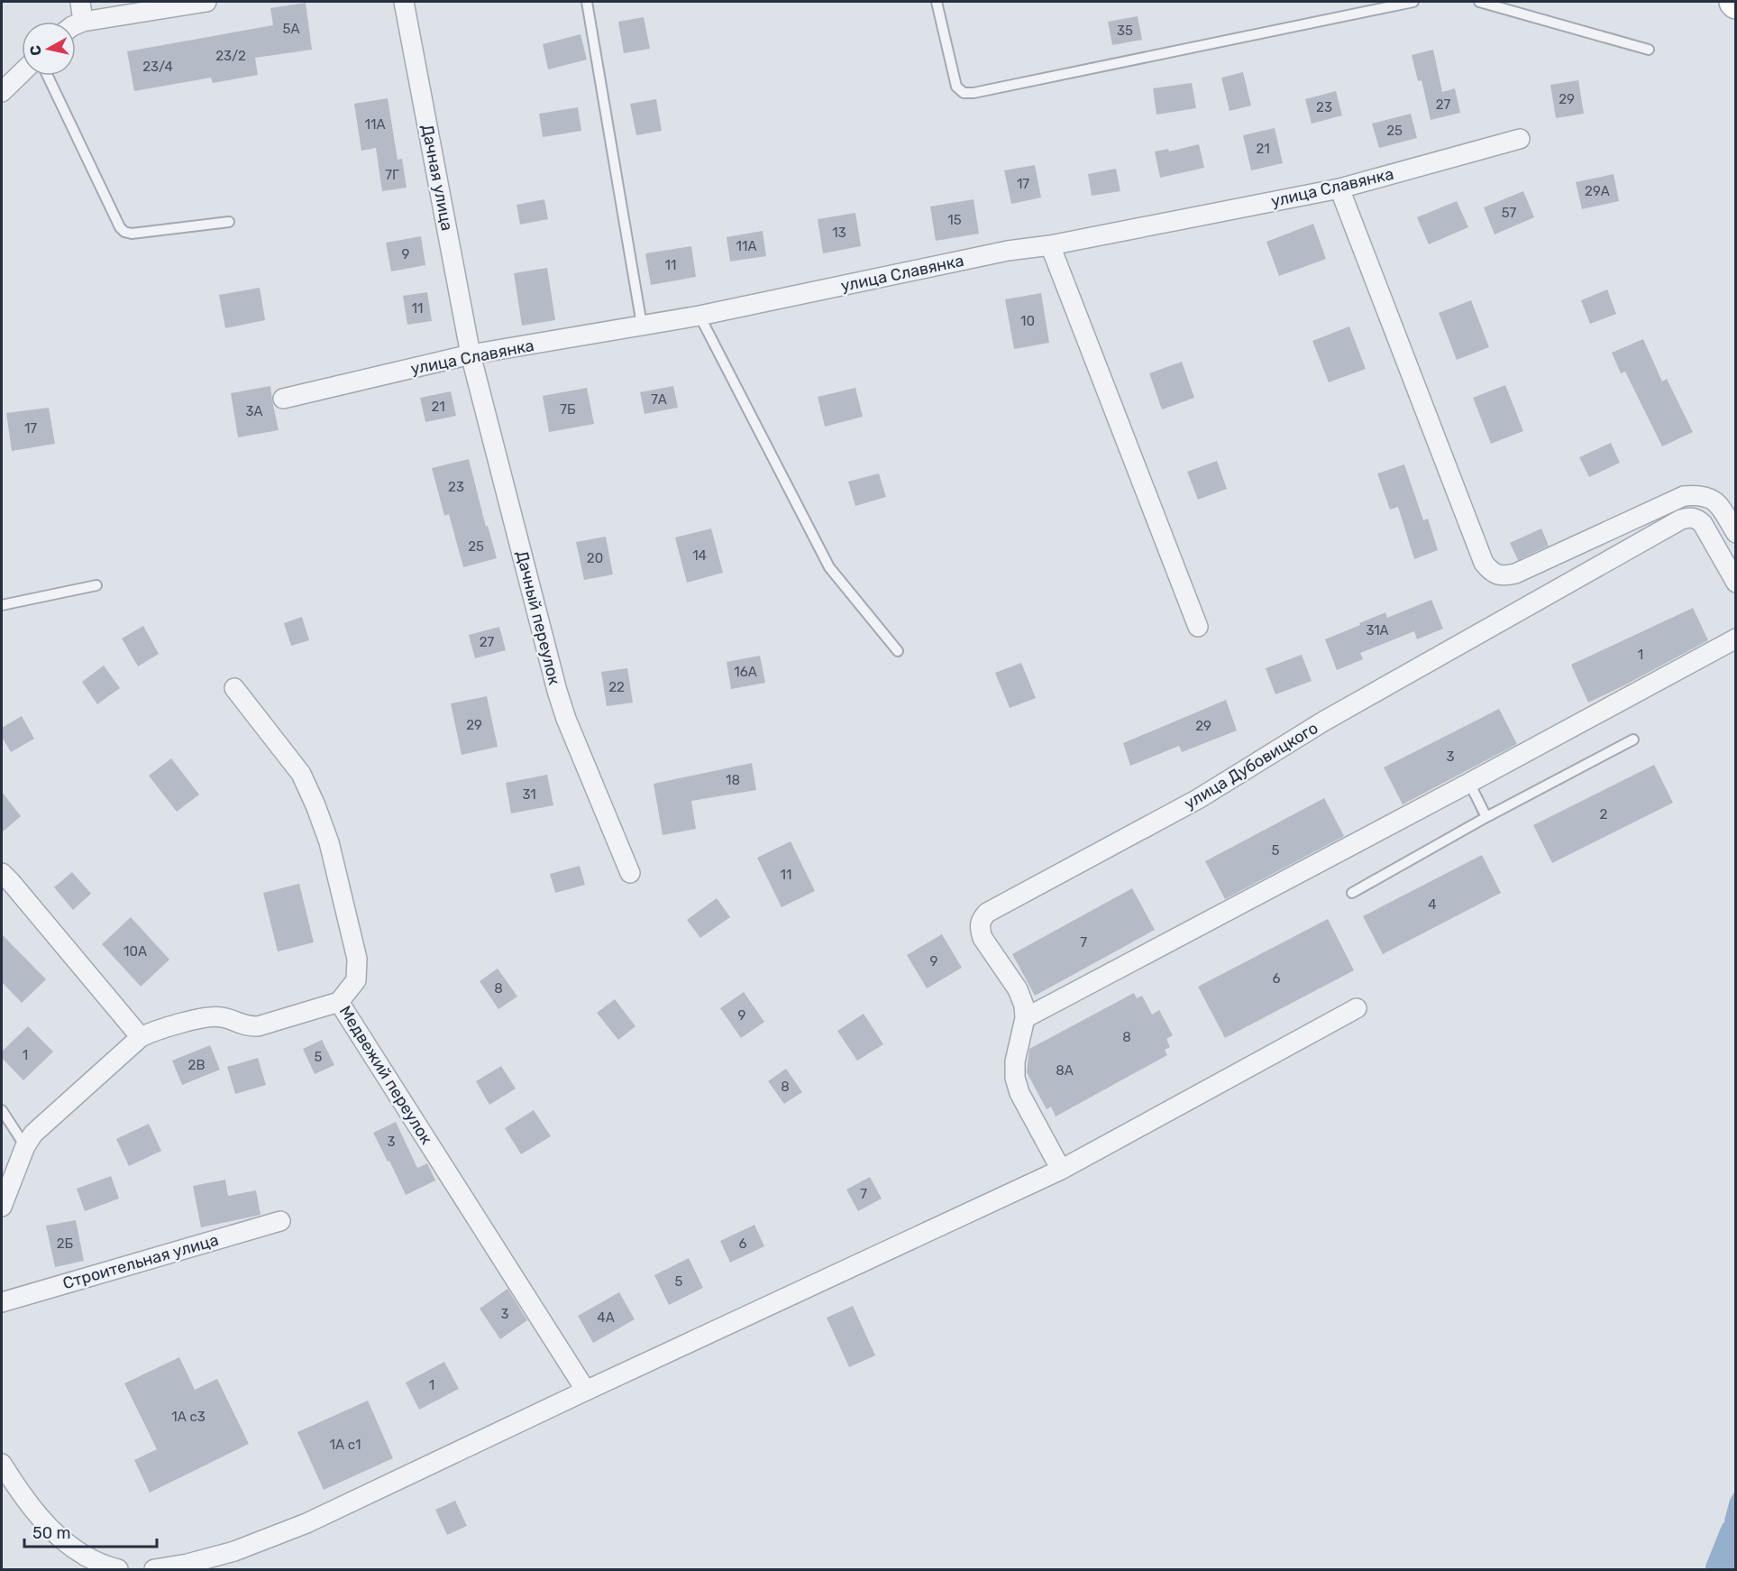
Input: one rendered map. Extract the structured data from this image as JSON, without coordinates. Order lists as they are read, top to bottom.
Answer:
{
  "streets": {
    "street": [
      "Дачная улица",
      "улица Славянка",
      "Дачный переулок",
      "улица Дубовицкого",
      "Медвежий переулок",
      "Строительная улица"
    ]
  },
  "crossings": [
    ["Дачная улица", "улица Славянка"],
    ["Дачная улица", "Дачный переулок"],
    ["улица Славянка", "Дачный переулок"]
  ],
  "house_numbers": [
    "5А",
    "35",
    "23/2",
    "23/4",
    "29",
    "27",
    "23",
    "11А",
    "25",
    "21",
    "7Г",
    "17",
    "29А",
    "57",
    "15",
    "13",
    "11А",
    "9",
    "11",
    "11",
    "10",
    "7А",
    "21",
    "7Б",
    "3А",
    "17",
    "23",
    "25",
    "14",
    "20",
    "31А",
    "27",
    "1",
    "16А",
    "22",
    "29",
    "29",
    "3",
    "18",
    "31",
    "2",
    "5",
    "11",
    "4",
    "7",
    "10А",
    "9",
    "6",
    "8",
    "9",
    "8",
    "1",
    "5",
    "2В",
    "8А",
    "8",
    "3",
    "7",
    "2Б",
    "6",
    "5",
    "3",
    "4А",
    "1",
    "1А с3",
    "1А с1"
  ],
  "scale_bar": "50 m",
  "north": "left"
}
